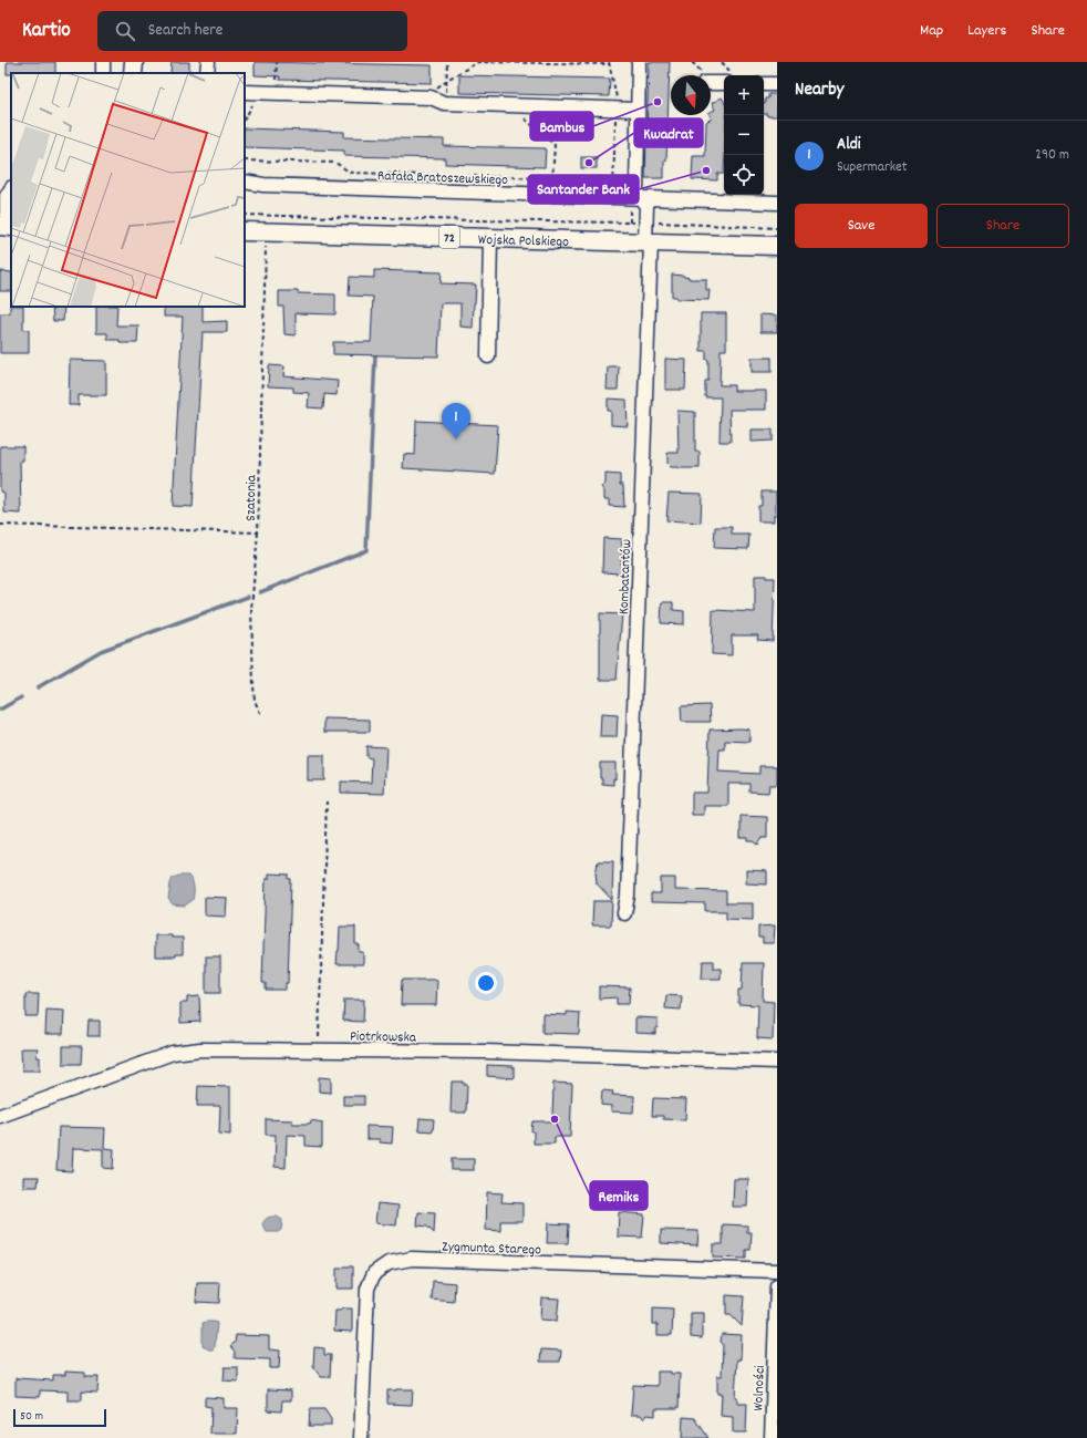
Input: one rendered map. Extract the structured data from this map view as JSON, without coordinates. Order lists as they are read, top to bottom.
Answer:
{
  "streets": {
    "main road": ["72", "Wojska Polskiego"],
    "street": [
      "Rafała Bratoszewskiego",
      "Kombatantów",
      "Piotrkowska",
      "Zygmunta Starego",
      "Wolności"
    ],
    "path": ["Szatonia"]
  },
  "crossings": [
    ["Rafała Bratoszewskiego", "Kombatantów"],
    ["Wojska Polskiego", "Szatonia"],
    ["Wojska Polskiego", "Kombatantów"]
  ],
  "places": [
    "Bambus",
    "Kwadrat",
    "Santander Bank",
    "Remiks"
  ],
  "scale_bar": "50 m",
  "north": "bottom",
  "page": {
    "header": "Kartio",
    "search": "Search here",
    "nav": ["Map", "Layers", "Share"],
    "heading": "Nearby",
    "map_buttons": ["+", "−"],
    "list": [
      {
        "mark": "1",
        "name": "Aldi",
        "note": "Supermarket",
        "value": "290 m"
      }
    ],
    "buttons": ["Save", "Share"],
    "pins": "1",
    "scale": "50 m"
  }
}
